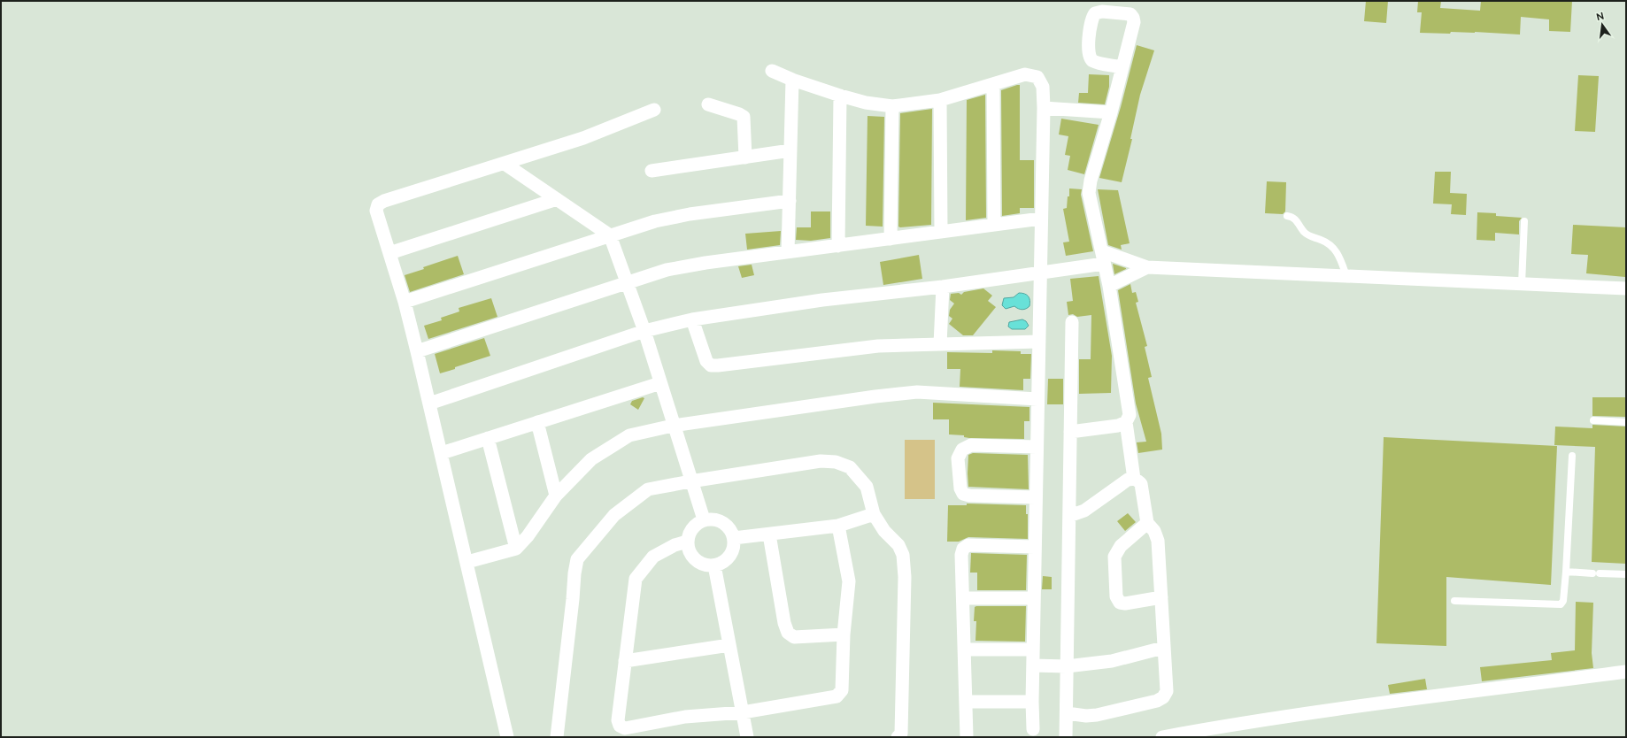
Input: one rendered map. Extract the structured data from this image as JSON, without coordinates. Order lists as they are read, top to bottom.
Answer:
{
  "north": "top"
}
